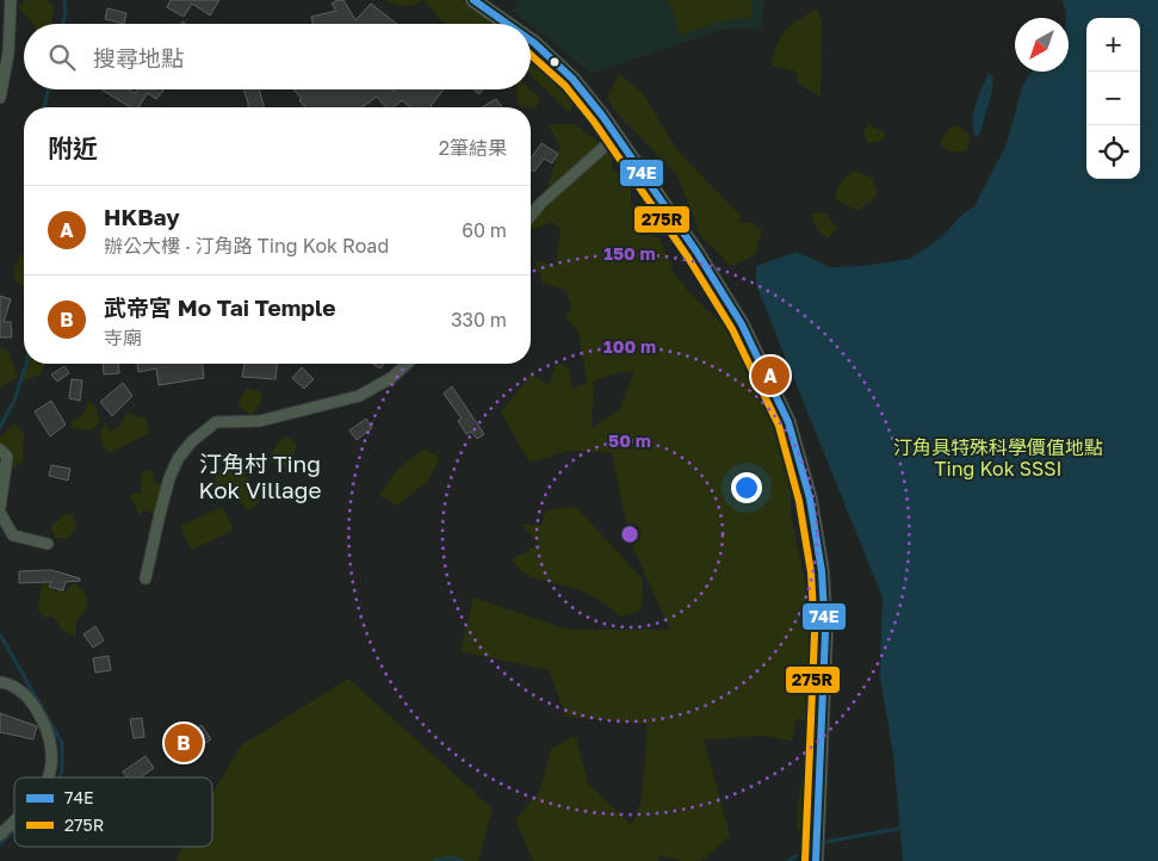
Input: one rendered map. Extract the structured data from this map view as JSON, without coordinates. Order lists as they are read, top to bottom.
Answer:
{
  "districts": ["汀角村 Ting Kok Village"],
  "parks": ["汀角具特殊科學價值地點 Ting Kok SSSI"],
  "lines": ["transit line 74E", "transit line 275R"],
  "legend": ["74E", "275R"],
  "north": "bottom left",
  "page": {
    "map_buttons": ["+", "−"],
    "search": "搜尋地點",
    "heading": ["附近", "2筆結果"],
    "list": [
      {
        "mark": "A",
        "name": "HKBay",
        "note": "辦公大樓 · 汀角路 Ting Kok Road",
        "value": "60 m"
      },
      {
        "mark": "B",
        "name": "武帝宮 Mo Tai Temple",
        "note": "寺廟",
        "value": "330 m"
      }
    ],
    "pins": ["A", "B"]
  },
  "rings": ["150 m", "100 m", "50 m"]
}
